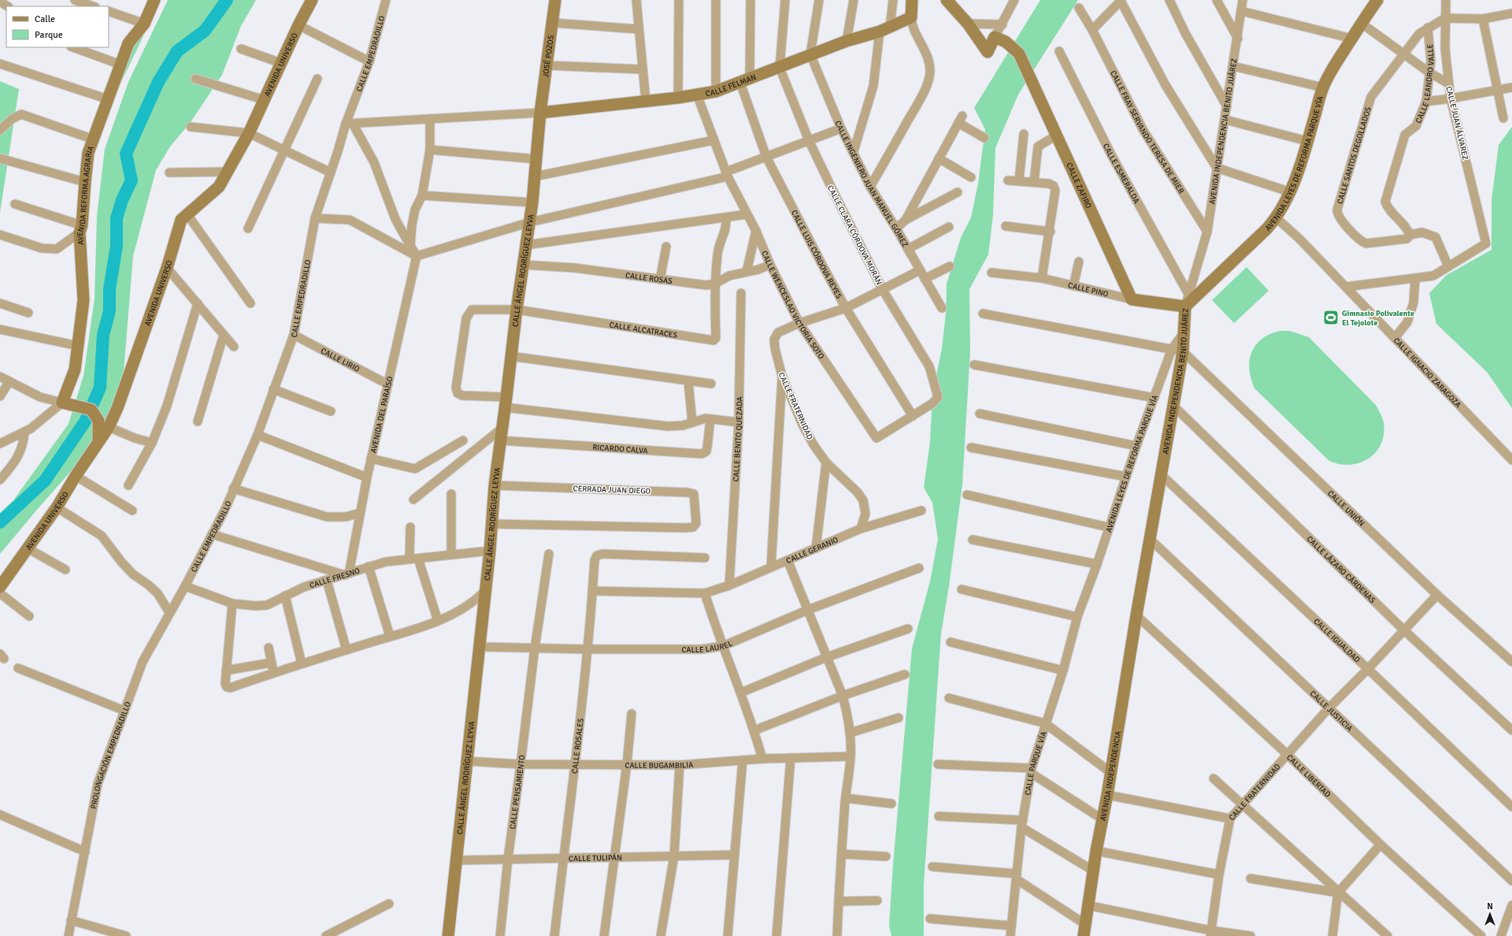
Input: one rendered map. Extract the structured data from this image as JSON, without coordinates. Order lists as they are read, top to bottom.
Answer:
{
  "streets": {
    "street": [
      "CALLE EMPEDRADILLO",
      "JOSÉ POZOS",
      "AVENIDA UNIVERSO",
      "CALLE LEANDRO VALLE",
      "CALLE FELMAN",
      "CALLE JUAN ÁLVAREZ",
      "CALLE FRAY SERVANDO TERESA DE MIER",
      "AVENIDA INDEPENDENCIA BENITO JUÁREZ",
      "CALLE SANTOS DEGOLLADOS",
      "AVENIDA LEYES DE REFORMA PARQUE VÍA",
      "CALLE ESMERALDA",
      "CALLE INGENIERO JUAN MANUEL GÓMEZ",
      "CALLE ZAFIRO",
      "AVENIDA REFORMA AGRARIA",
      "CALLE CLARA CÓRDOVA MORÁN",
      "CALLE LUIS CÓRDOVA REYES",
      "CALLE ÁNGEL RODRÍGUEZ LEYVA",
      "CALLE ROSAS",
      "CALLE PINO",
      "CALLE WENCESLAO VICTORIA SOTO",
      "CALLE ALCATRACES",
      "CALLE LIRIO",
      "CALLE IGNACIO ZARAGOZA",
      "CALLE FRATERNIDAD",
      "AVENIDA DEL PARAÍSO",
      "CALLE BENITO QUEZADA",
      "RICARDO CALVA",
      "CERRADA JUAN DIEGO",
      "CALLE UNIÓN",
      "CALLE GERANIO",
      "CALLE LÁZARO CÁRDENAS",
      "CALLE FRESNO",
      "CALLE IGUALDAD",
      "CALLE LAUREL",
      "CALLE JUSTICIA",
      "CALLE ROSALES",
      "PROLONGACIÓN EMPEDRADILLO",
      "CALLE PARQUE VÍA",
      "CALLE BUGAMBILIA",
      "AVENIDA INDEPENDENCIA",
      "CALLE LIBERTAD",
      "CALLE PENSAMIENTO",
      "CALLE TULIPÁN"
    ]
  },
  "crossings": [
    ["CALLE EMPEDRADILLO", "CALLE LIRIO"],
    ["CALLE EMPEDRADILLO", "CALLE FRESNO"],
    ["CALLE EMPEDRADILLO", "PROLONGACIÓN EMPEDRADILLO"],
    ["JOSÉ POZOS", "CALLE FELMAN"],
    ["JOSÉ POZOS", "CALLE ÁNGEL RODRÍGUEZ LEYVA"],
    ["CALLE LEANDRO VALLE", "CALLE SANTOS DEGOLLADOS"],
    ["CALLE FELMAN", "CALLE INGENIERO JUAN MANUEL GÓMEZ"],
    ["CALLE FELMAN", "CALLE CLARA CÓRDOVA MORÁN"],
    ["CALLE FELMAN", "CALLE LUIS CÓRDOVA REYES"],
    ["CALLE FELMAN", "CALLE ÁNGEL RODRÍGUEZ LEYVA"],
    ["CALLE FELMAN", "CALLE WENCESLAO VICTORIA SOTO"],
    ["CALLE JUAN ÁLVAREZ", "CALLE SANTOS DEGOLLADOS"],
    ["CALLE FRAY SERVANDO TERESA DE MIER", "AVENIDA INDEPENDENCIA BENITO JUÁREZ"],
    ["AVENIDA INDEPENDENCIA BENITO JUÁREZ", "AVENIDA LEYES DE REFORMA PARQUE VÍA"],
    ["AVENIDA INDEPENDENCIA BENITO JUÁREZ", "CALLE ESMERALDA"],
    ["AVENIDA INDEPENDENCIA BENITO JUÁREZ", "CALLE PINO"],
    ["AVENIDA INDEPENDENCIA BENITO JUÁREZ", "CALLE UNIÓN"],
    ["AVENIDA INDEPENDENCIA BENITO JUÁREZ", "CALLE LÁZARO CÁRDENAS"],
    ["AVENIDA INDEPENDENCIA BENITO JUÁREZ", "CALLE IGUALDAD"],
    ["AVENIDA INDEPENDENCIA BENITO JUÁREZ", "CALLE JUSTICIA"],
    ["AVENIDA INDEPENDENCIA BENITO JUÁREZ", "AVENIDA INDEPENDENCIA"],
    ["AVENIDA INDEPENDENCIA BENITO JUÁREZ", "CALLE LIBERTAD"],
    ["AVENIDA LEYES DE REFORMA PARQUE VÍA", "CALLE PINO"],
    ["AVENIDA LEYES DE REFORMA PARQUE VÍA", "CALLE IGNACIO ZARAGOZA"],
    ["AVENIDA LEYES DE REFORMA PARQUE VÍA", "CALLE UNIÓN"],
    ["AVENIDA LEYES DE REFORMA PARQUE VÍA", "CALLE PARQUE VÍA"],
    ["CALLE ZAFIRO", "CALLE PINO"],
    ["CALLE CLARA CÓRDOVA MORÁN", "CALLE WENCESLAO VICTORIA SOTO"],
    ["CALLE LUIS CÓRDOVA REYES", "CALLE WENCESLAO VICTORIA SOTO"],
    ["CALLE ÁNGEL RODRÍGUEZ LEYVA", "CALLE ROSAS"],
    ["CALLE ÁNGEL RODRÍGUEZ LEYVA", "CALLE ALCATRACES"],
    ["CALLE ÁNGEL RODRÍGUEZ LEYVA", "RICARDO CALVA"],
    ["CALLE ÁNGEL RODRÍGUEZ LEYVA", "CERRADA JUAN DIEGO"],
    ["CALLE ÁNGEL RODRÍGUEZ LEYVA", "CALLE FRESNO"],
    ["CALLE ÁNGEL RODRÍGUEZ LEYVA", "CALLE LAUREL"],
    ["CALLE ÁNGEL RODRÍGUEZ LEYVA", "CALLE BUGAMBILIA"],
    ["CALLE ÁNGEL RODRÍGUEZ LEYVA", "CALLE TULIPÁN"],
    ["CALLE ROSAS", "CALLE WENCESLAO VICTORIA SOTO"],
    ["CALLE ROSAS", "CALLE ALCATRACES"],
    ["CALLE WENCESLAO VICTORIA SOTO", "CALLE FRATERNIDAD"],
    ["CALLE LIRIO", "AVENIDA DEL PARAÍSO"],
    ["CALLE FRATERNIDAD", "CALLE UNIÓN"],
    ["CALLE FRATERNIDAD", "CALLE GERANIO"],
    ["CALLE FRATERNIDAD", "CALLE LÁZARO CÁRDENAS"],
    ["CALLE FRATERNIDAD", "CALLE IGUALDAD"],
    ["CALLE FRATERNIDAD", "CALLE JUSTICIA"],
    ["CALLE FRATERNIDAD", "CALLE LIBERTAD"],
    ["AVENIDA DEL PARAÍSO", "CALLE FRESNO"],
    ["CALLE BENITO QUEZADA", "CALLE GERANIO"],
    ["CALLE GERANIO", "CALLE ROSALES"],
    ["CALLE FRESNO", "PROLONGACIÓN EMPEDRADILLO"],
    ["CALLE LAUREL", "CALLE ROSALES"],
    ["CALLE LAUREL", "CALLE PENSAMIENTO"],
    ["CALLE ROSALES", "CALLE BUGAMBILIA"],
    ["CALLE ROSALES", "CALLE TULIPÁN"],
    ["CALLE BUGAMBILIA", "CALLE PENSAMIENTO"],
    ["AVENIDA INDEPENDENCIA", "CALLE LIBERTAD"],
    ["CALLE PENSAMIENTO", "CALLE TULIPÁN"]
  ],
  "places": {
    "sports": ["Gimnasio Polivalente El Tejolote"]
  },
  "legend": ["Calle", "Parque"],
  "north": "top"
}
